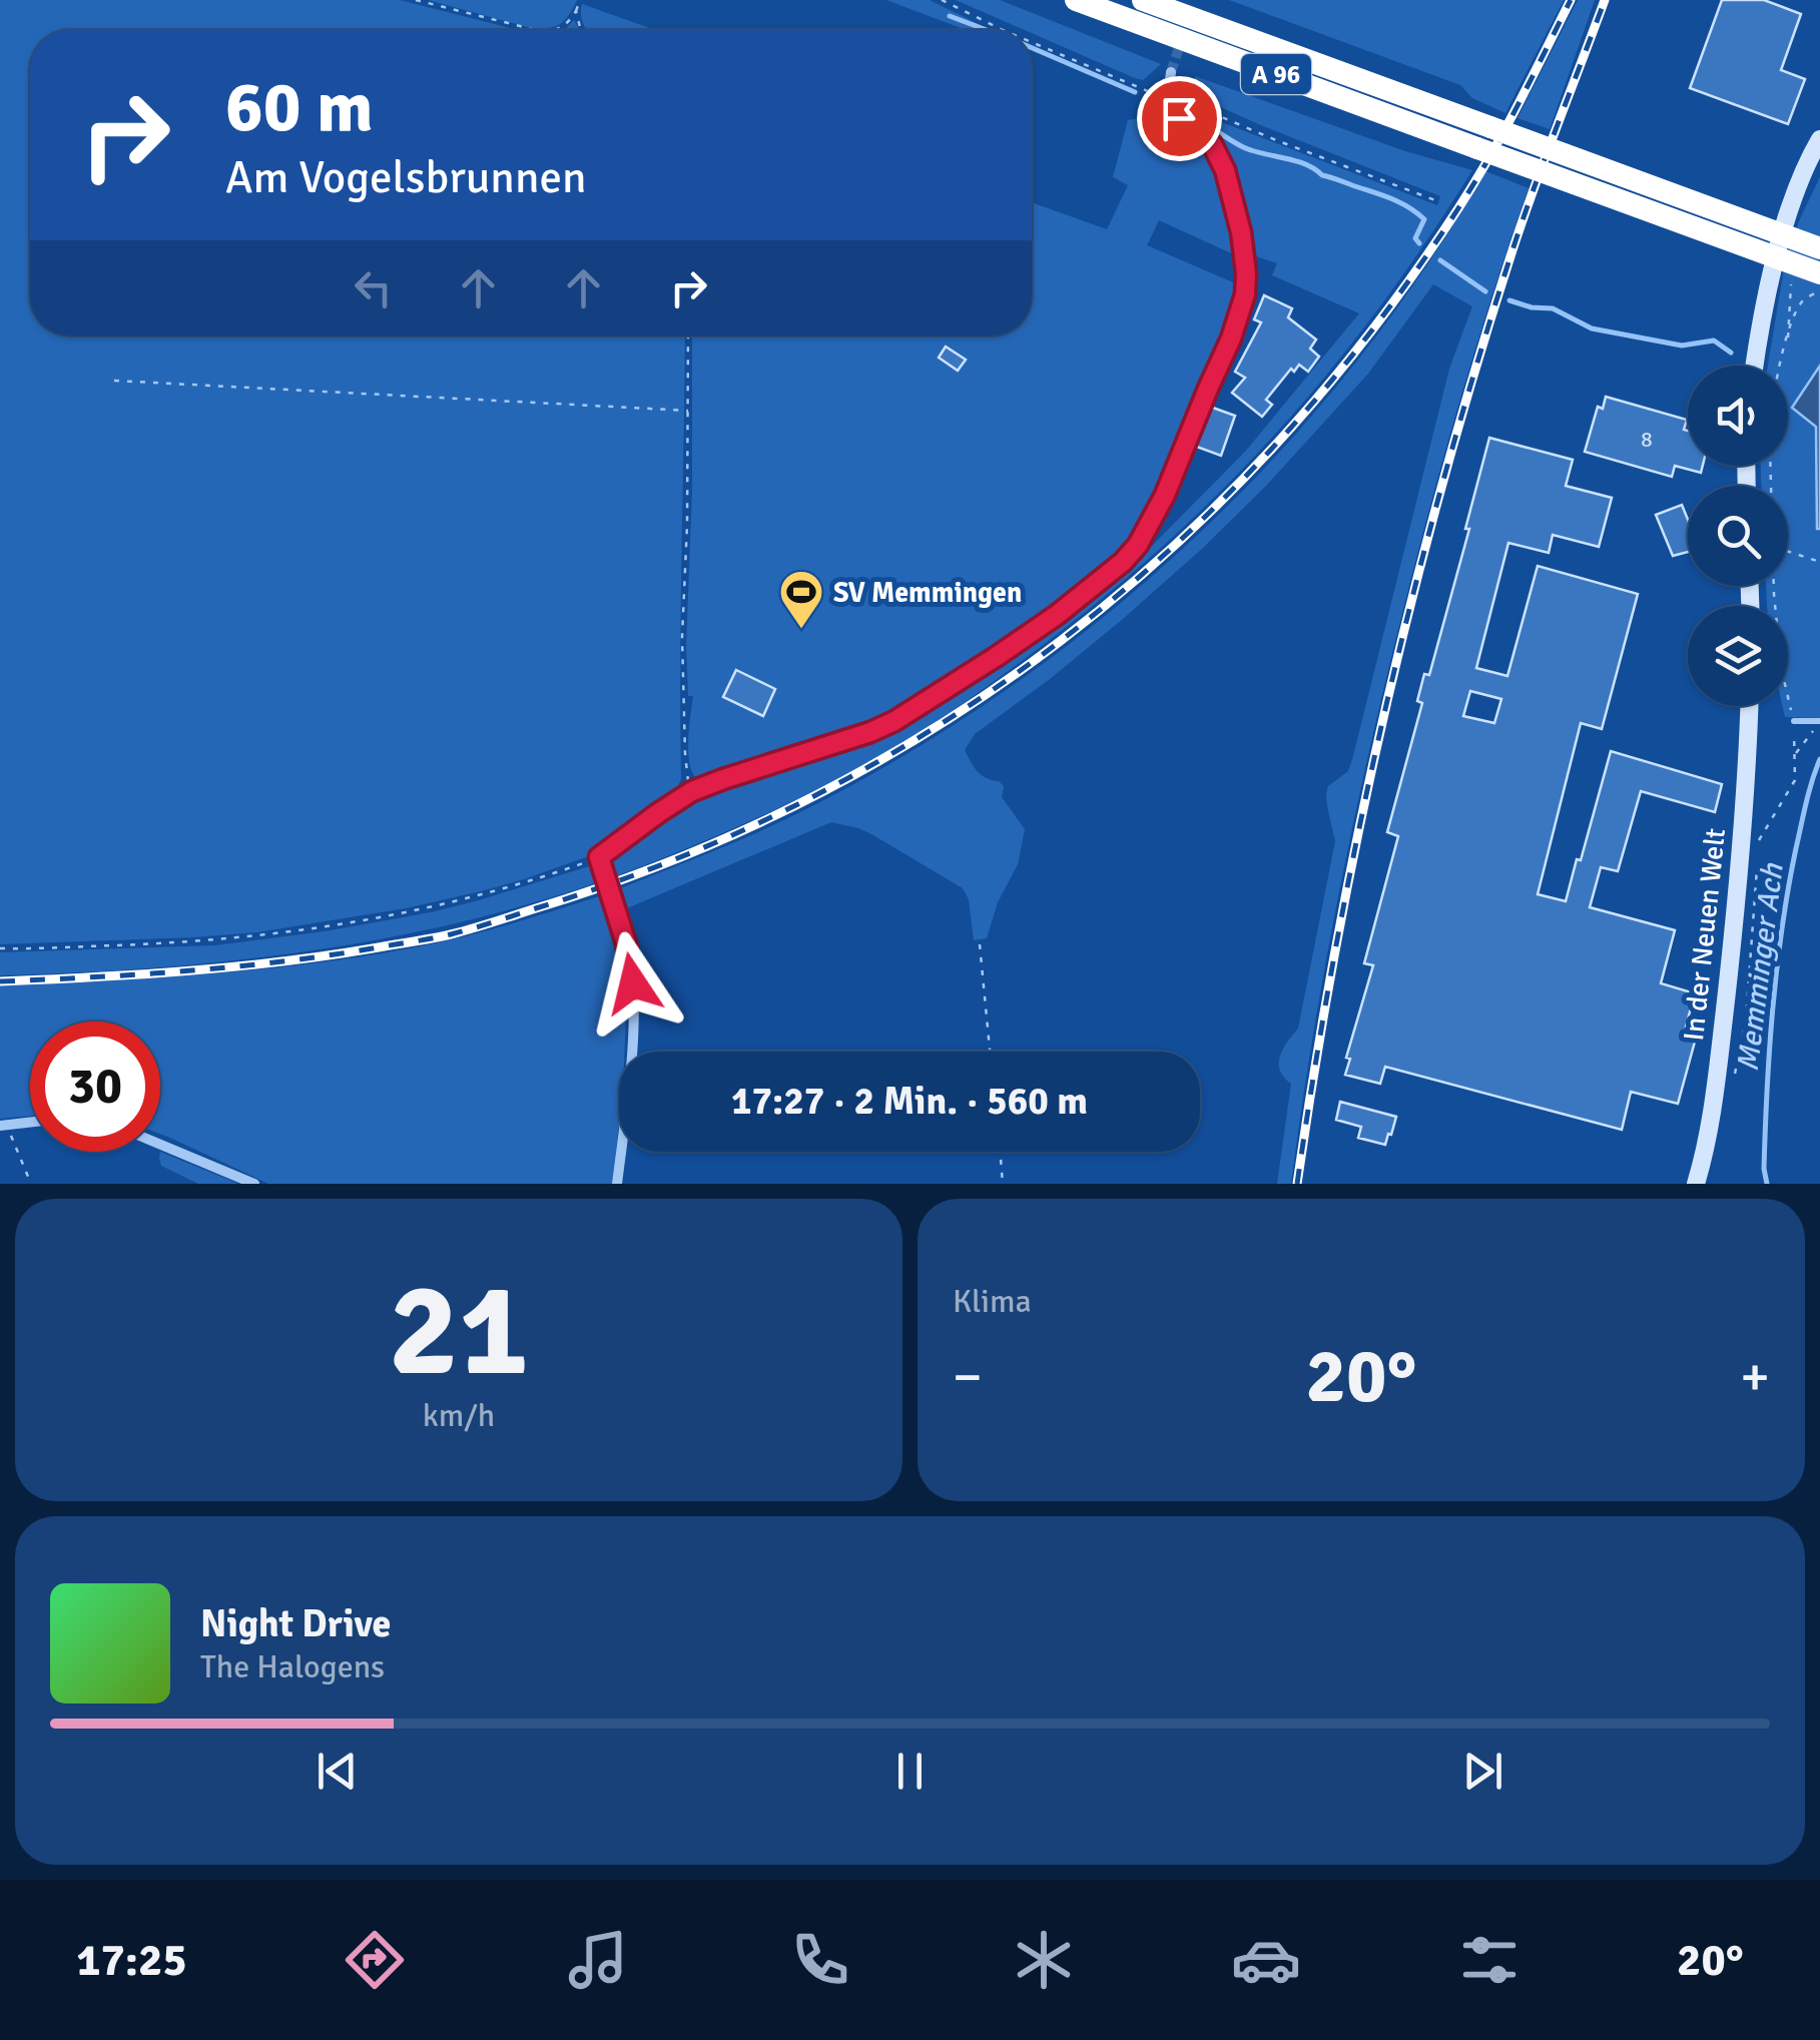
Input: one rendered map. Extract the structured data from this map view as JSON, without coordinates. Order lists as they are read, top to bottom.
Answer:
{
  "streets": {
    "highway": ["A 96"],
    "street": ["In der Neuen Welt"]
  },
  "water": ["Memminger Ach"],
  "places": {
    "sports": ["SV Memmingen"]
  },
  "house_numbers": ["8"],
  "page": {
    "turn": ["60 m", "Am Vogelsbrunnen"],
    "limit": "30",
    "trip": "17:27 · 2 Min. · 560 m",
    "tile": [
      ["21", "km/h"],
      "Klima"
    ],
    "heat": ["−", "20°", "+"],
    "song": ["Night Drive", "The Halogens"],
    "tabs": ["17:25", "20°"]
  }
}
